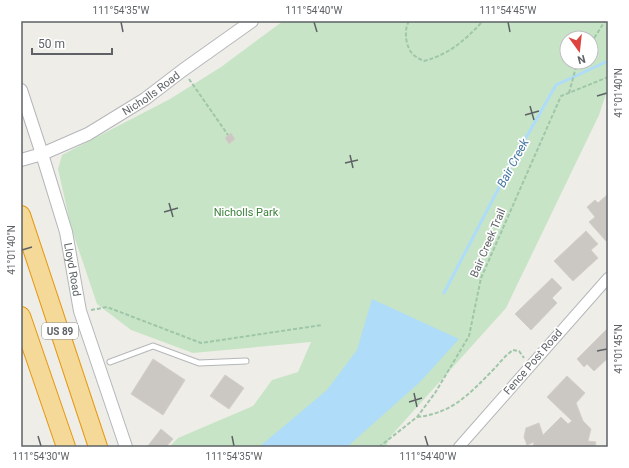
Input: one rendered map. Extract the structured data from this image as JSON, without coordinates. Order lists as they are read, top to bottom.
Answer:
{
  "streets": {
    "highway": ["US 89"],
    "street": ["Nicholls Road", "Lloyd Road", "Fence Post Road"],
    "path": ["Bair Creek Trail"]
  },
  "crossings": [
    ["Nicholls Road", "Lloyd Road"]
  ],
  "water": ["Bair Creek"],
  "parks": ["Nicholls Park"],
  "scale_bar": "50 m",
  "north": "bottom",
  "coordinates": [
    "111°54'35\"W",
    "111°54'40\"W",
    "111°54'45\"W",
    "41°01'40\"N",
    "41°01'45\"N",
    "111°54'30\"W"
  ]
}
